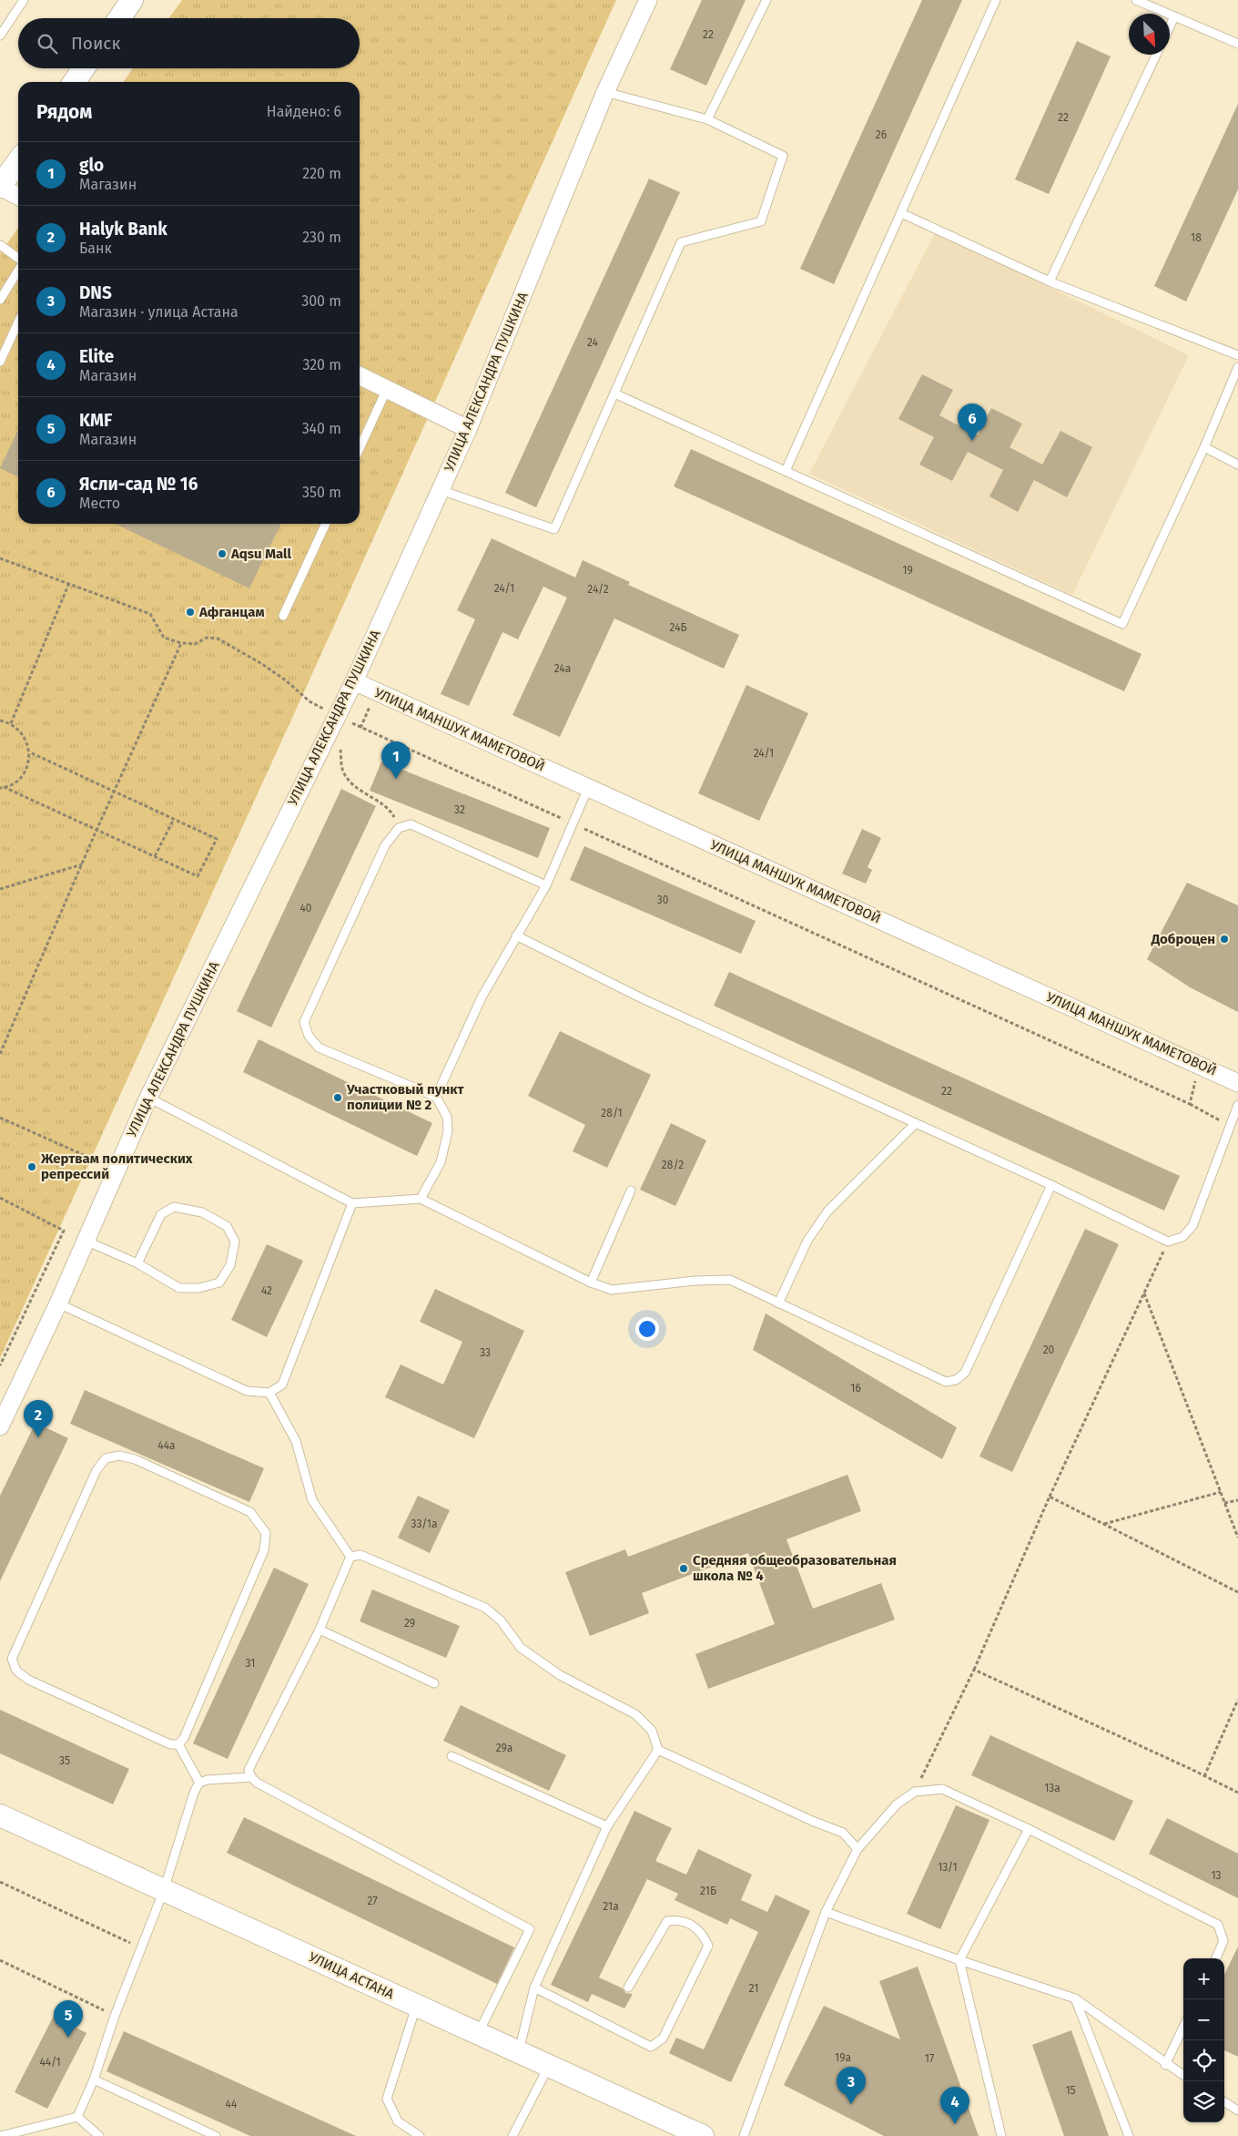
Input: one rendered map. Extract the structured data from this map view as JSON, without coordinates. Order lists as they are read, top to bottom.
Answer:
{
  "streets": {
    "street": ["УЛИЦА АЛЕКСАНДРА ПУШКИНА", "УЛИЦА МАНШУК МАМЕТОВОЙ", "УЛИЦА АСТАНА"]
  },
  "crossings": [
    ["УЛИЦА АЛЕКСАНДРА ПУШКИНА", "УЛИЦА МАНШУК МАМЕТОВОЙ"]
  ],
  "places": [
    "Аqsu Mall",
    "Афганцам",
    "Доброцен",
    "Участковый пункт полиции № 2",
    "Жертвам политических репрессий",
    "Средняя общеобразовательная школа № 4"
  ],
  "house_numbers": [
    "22",
    "22",
    "26",
    "18",
    "24",
    "19",
    "24/1",
    "24/2",
    "24Б",
    "24а",
    "24/1",
    "32",
    "30",
    "40",
    "22",
    "28/1",
    "28/2",
    "42",
    "20",
    "33",
    "16",
    "44а",
    "33/1а",
    "29",
    "31",
    "29а",
    "35",
    "13а",
    "13/1",
    "13",
    "21Б",
    "27",
    "21а",
    "21",
    "19а",
    "17",
    "44/1",
    "15",
    "44"
  ],
  "north": "bottom right",
  "page": {
    "search": "Поиск",
    "heading": ["Рядом", "Найдено: 6"],
    "list": [
      {
        "mark": "1",
        "name": "glo",
        "note": "Магазин",
        "value": "220 m"
      },
      {
        "mark": "2",
        "name": "Halyk Bank",
        "note": "Банк",
        "value": "230 m"
      },
      {
        "mark": "3",
        "name": "DNS",
        "note": "Магазин · улица Астана",
        "value": "300 m"
      },
      {
        "mark": "4",
        "name": "Elite",
        "note": "Магазин",
        "value": "320 m"
      },
      {
        "mark": "5",
        "name": "KMF",
        "note": "Магазин",
        "value": "340 m"
      },
      {
        "mark": "6",
        "name": "Ясли-сад № 16",
        "note": "Место",
        "value": "350 m"
      }
    ],
    "pins": [
      "6",
      "1",
      "2",
      "5",
      "3",
      "4"
    ],
    "map_buttons": ["+", "−"]
  }
}
